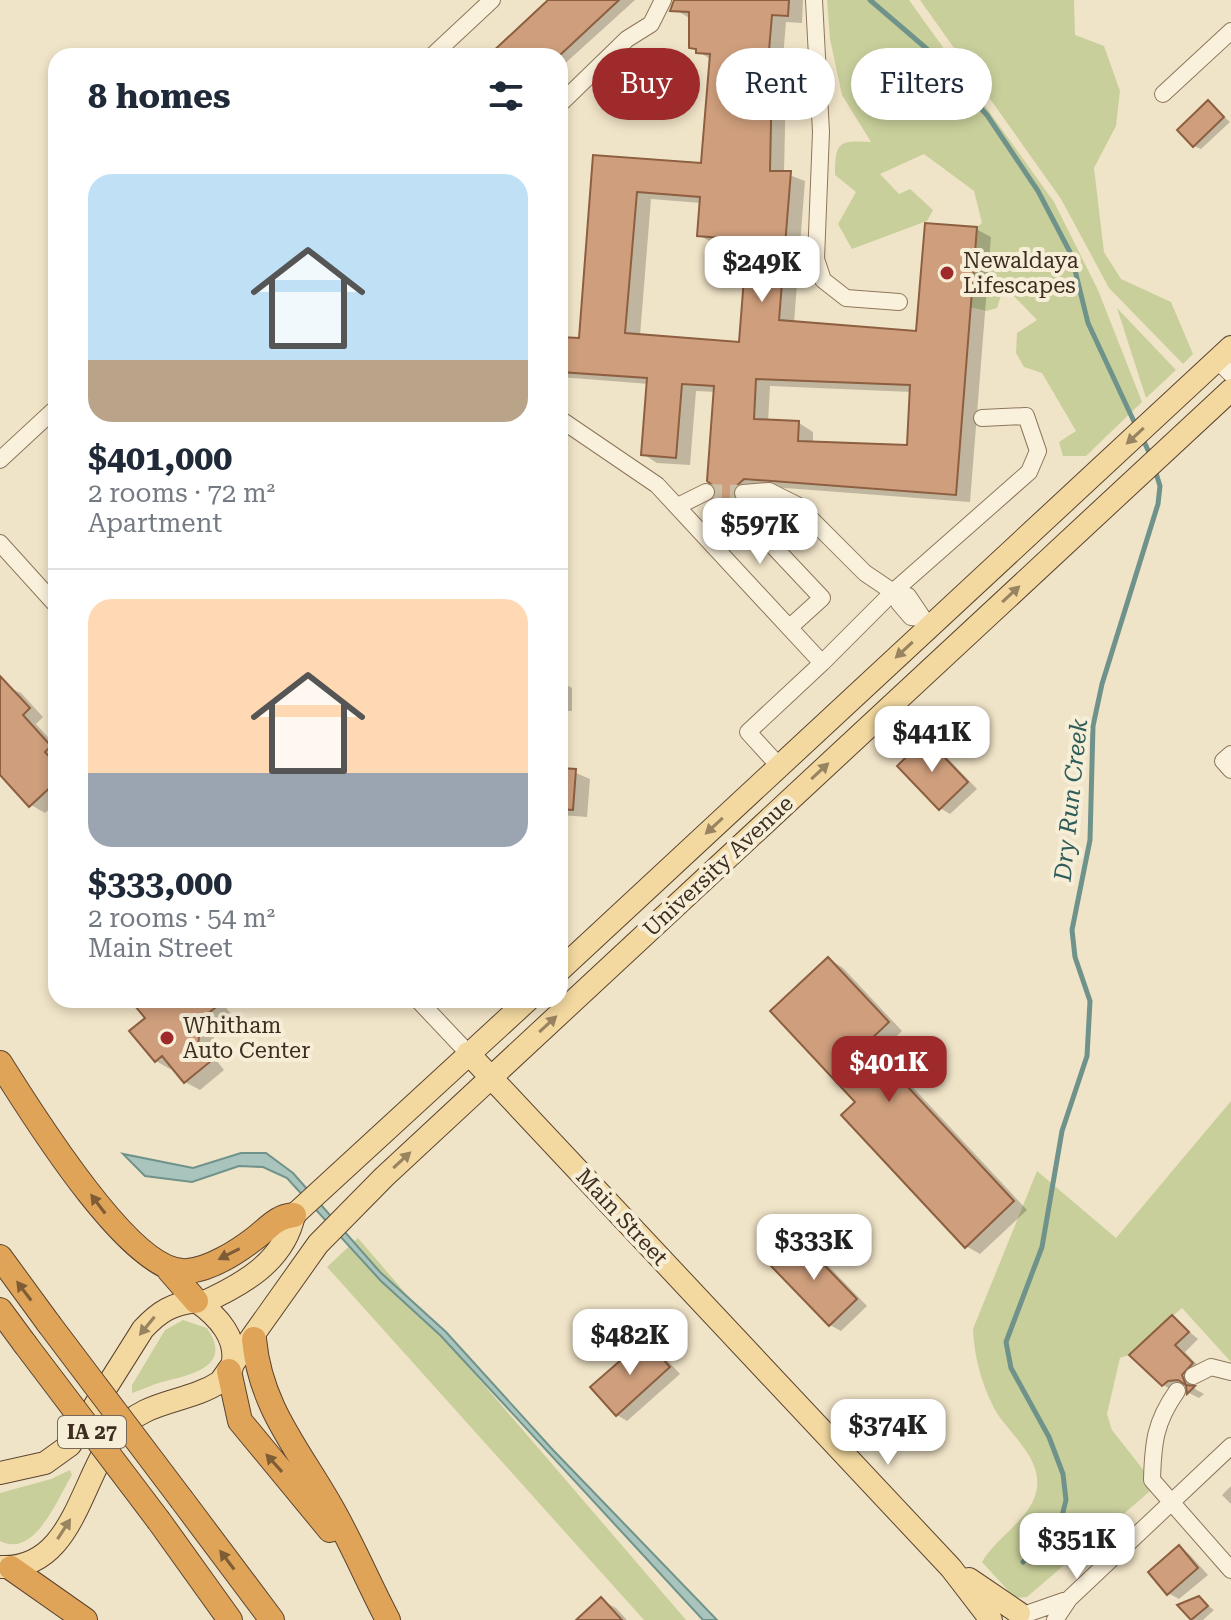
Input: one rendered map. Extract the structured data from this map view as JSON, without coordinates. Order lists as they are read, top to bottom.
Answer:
{
  "streets": {
    "highway": ["IA 27"],
    "main road": ["University Avenue", "Main Street"]
  },
  "crossings": [
    ["University Avenue", "Main Street"]
  ],
  "water": ["Dry Run Creek"],
  "places": ["Newaldaya Lifescapes", "Whitham Auto Center"],
  "page": {
    "chip": ["Buy", "Rent", "Filters"],
    "heading": "8 homes",
    "list": [
      {
        "name": "$401,000",
        "note": "2 rooms · 72 m² · Apartment"
      },
      {
        "name": "$333,000",
        "note": "2 rooms · 54 m² · Main Street"
      }
    ],
    "price": [
      "$249K",
      "$597K",
      "$441K",
      "$401K",
      "$333K",
      "$482K",
      "$374K",
      "$351K"
    ]
  }
}
